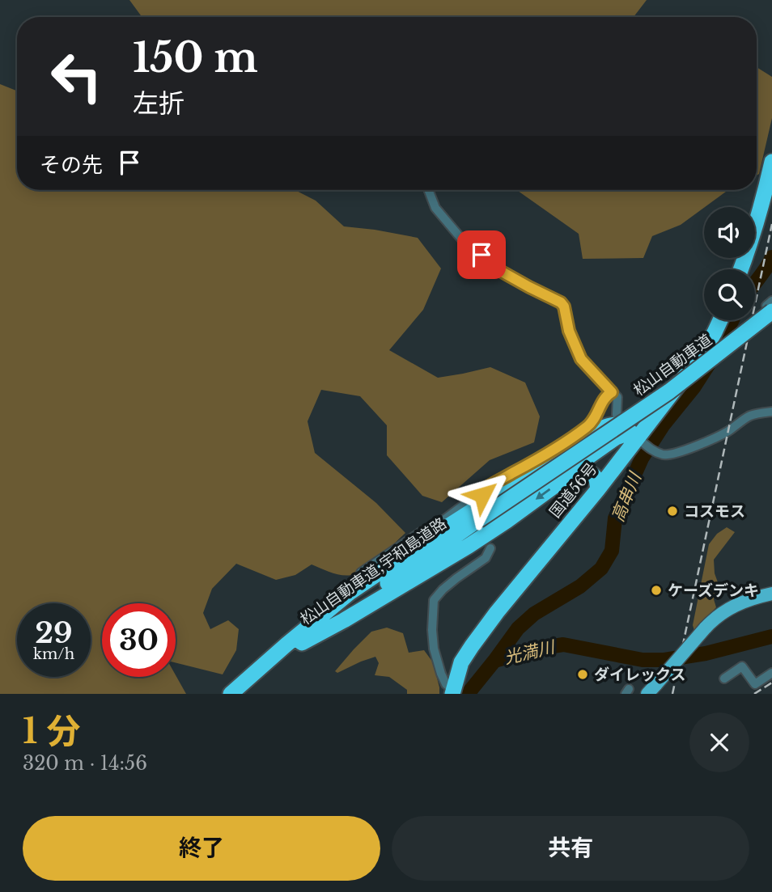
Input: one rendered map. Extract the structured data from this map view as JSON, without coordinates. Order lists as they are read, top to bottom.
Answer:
{
  "streets": {
    "highway": ["松山自動車道", "国道56号", "松山自動車道;宇和島道路"]
  },
  "crossings": [
    ["松山自動車道", "松山自動車道;宇和島道路"]
  ],
  "water": ["高串川", "光満川"],
  "places": ["コスモス", "ケーズデンキ", "ダイレックス"],
  "page": {
    "turn": ["150 m", "左折"],
    "then": "その先",
    "speed": "29 km/h",
    "limit": "30",
    "heading": ["1 分", "320 m · 14:56"],
    "buttons": ["終了", "共有"]
  }
}
